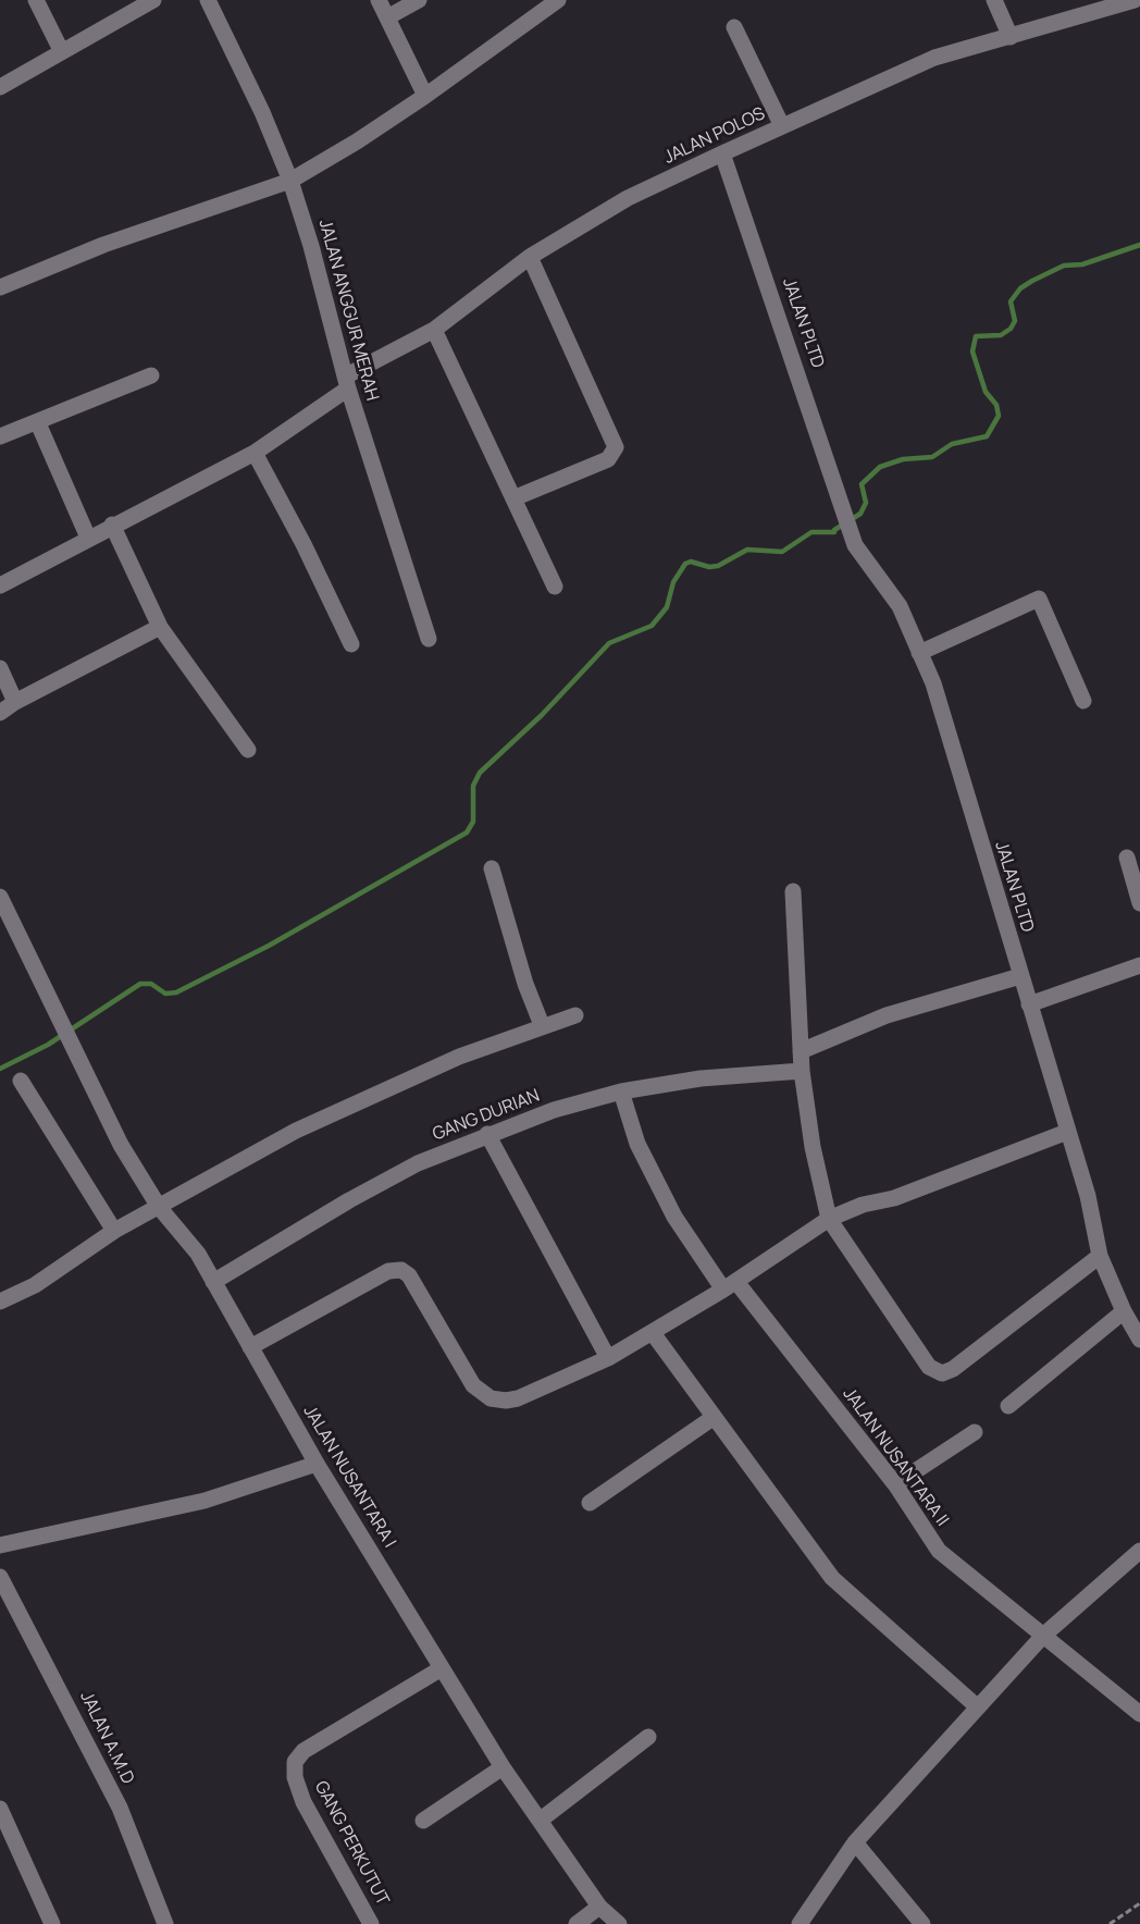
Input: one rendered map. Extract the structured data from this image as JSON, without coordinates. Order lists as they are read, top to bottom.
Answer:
{
  "streets": {
    "street": [
      "JALAN POLOS",
      "JALAN ANGGUR MERAH",
      "JALAN PLTD",
      "GANG DURIAN",
      "JALAN NUSANTARA II",
      "JALAN NUSANTARA I",
      "JALAN A.M.D",
      "GANG PERKUTUT"
    ]
  },
  "crossings": [
    ["JALAN POLOS", "JALAN ANGGUR MERAH"],
    ["JALAN POLOS", "JALAN PLTD"],
    ["GANG DURIAN", "JALAN NUSANTARA II"],
    ["GANG DURIAN", "JALAN NUSANTARA I"],
    ["JALAN NUSANTARA I", "GANG PERKUTUT"]
  ]
}
